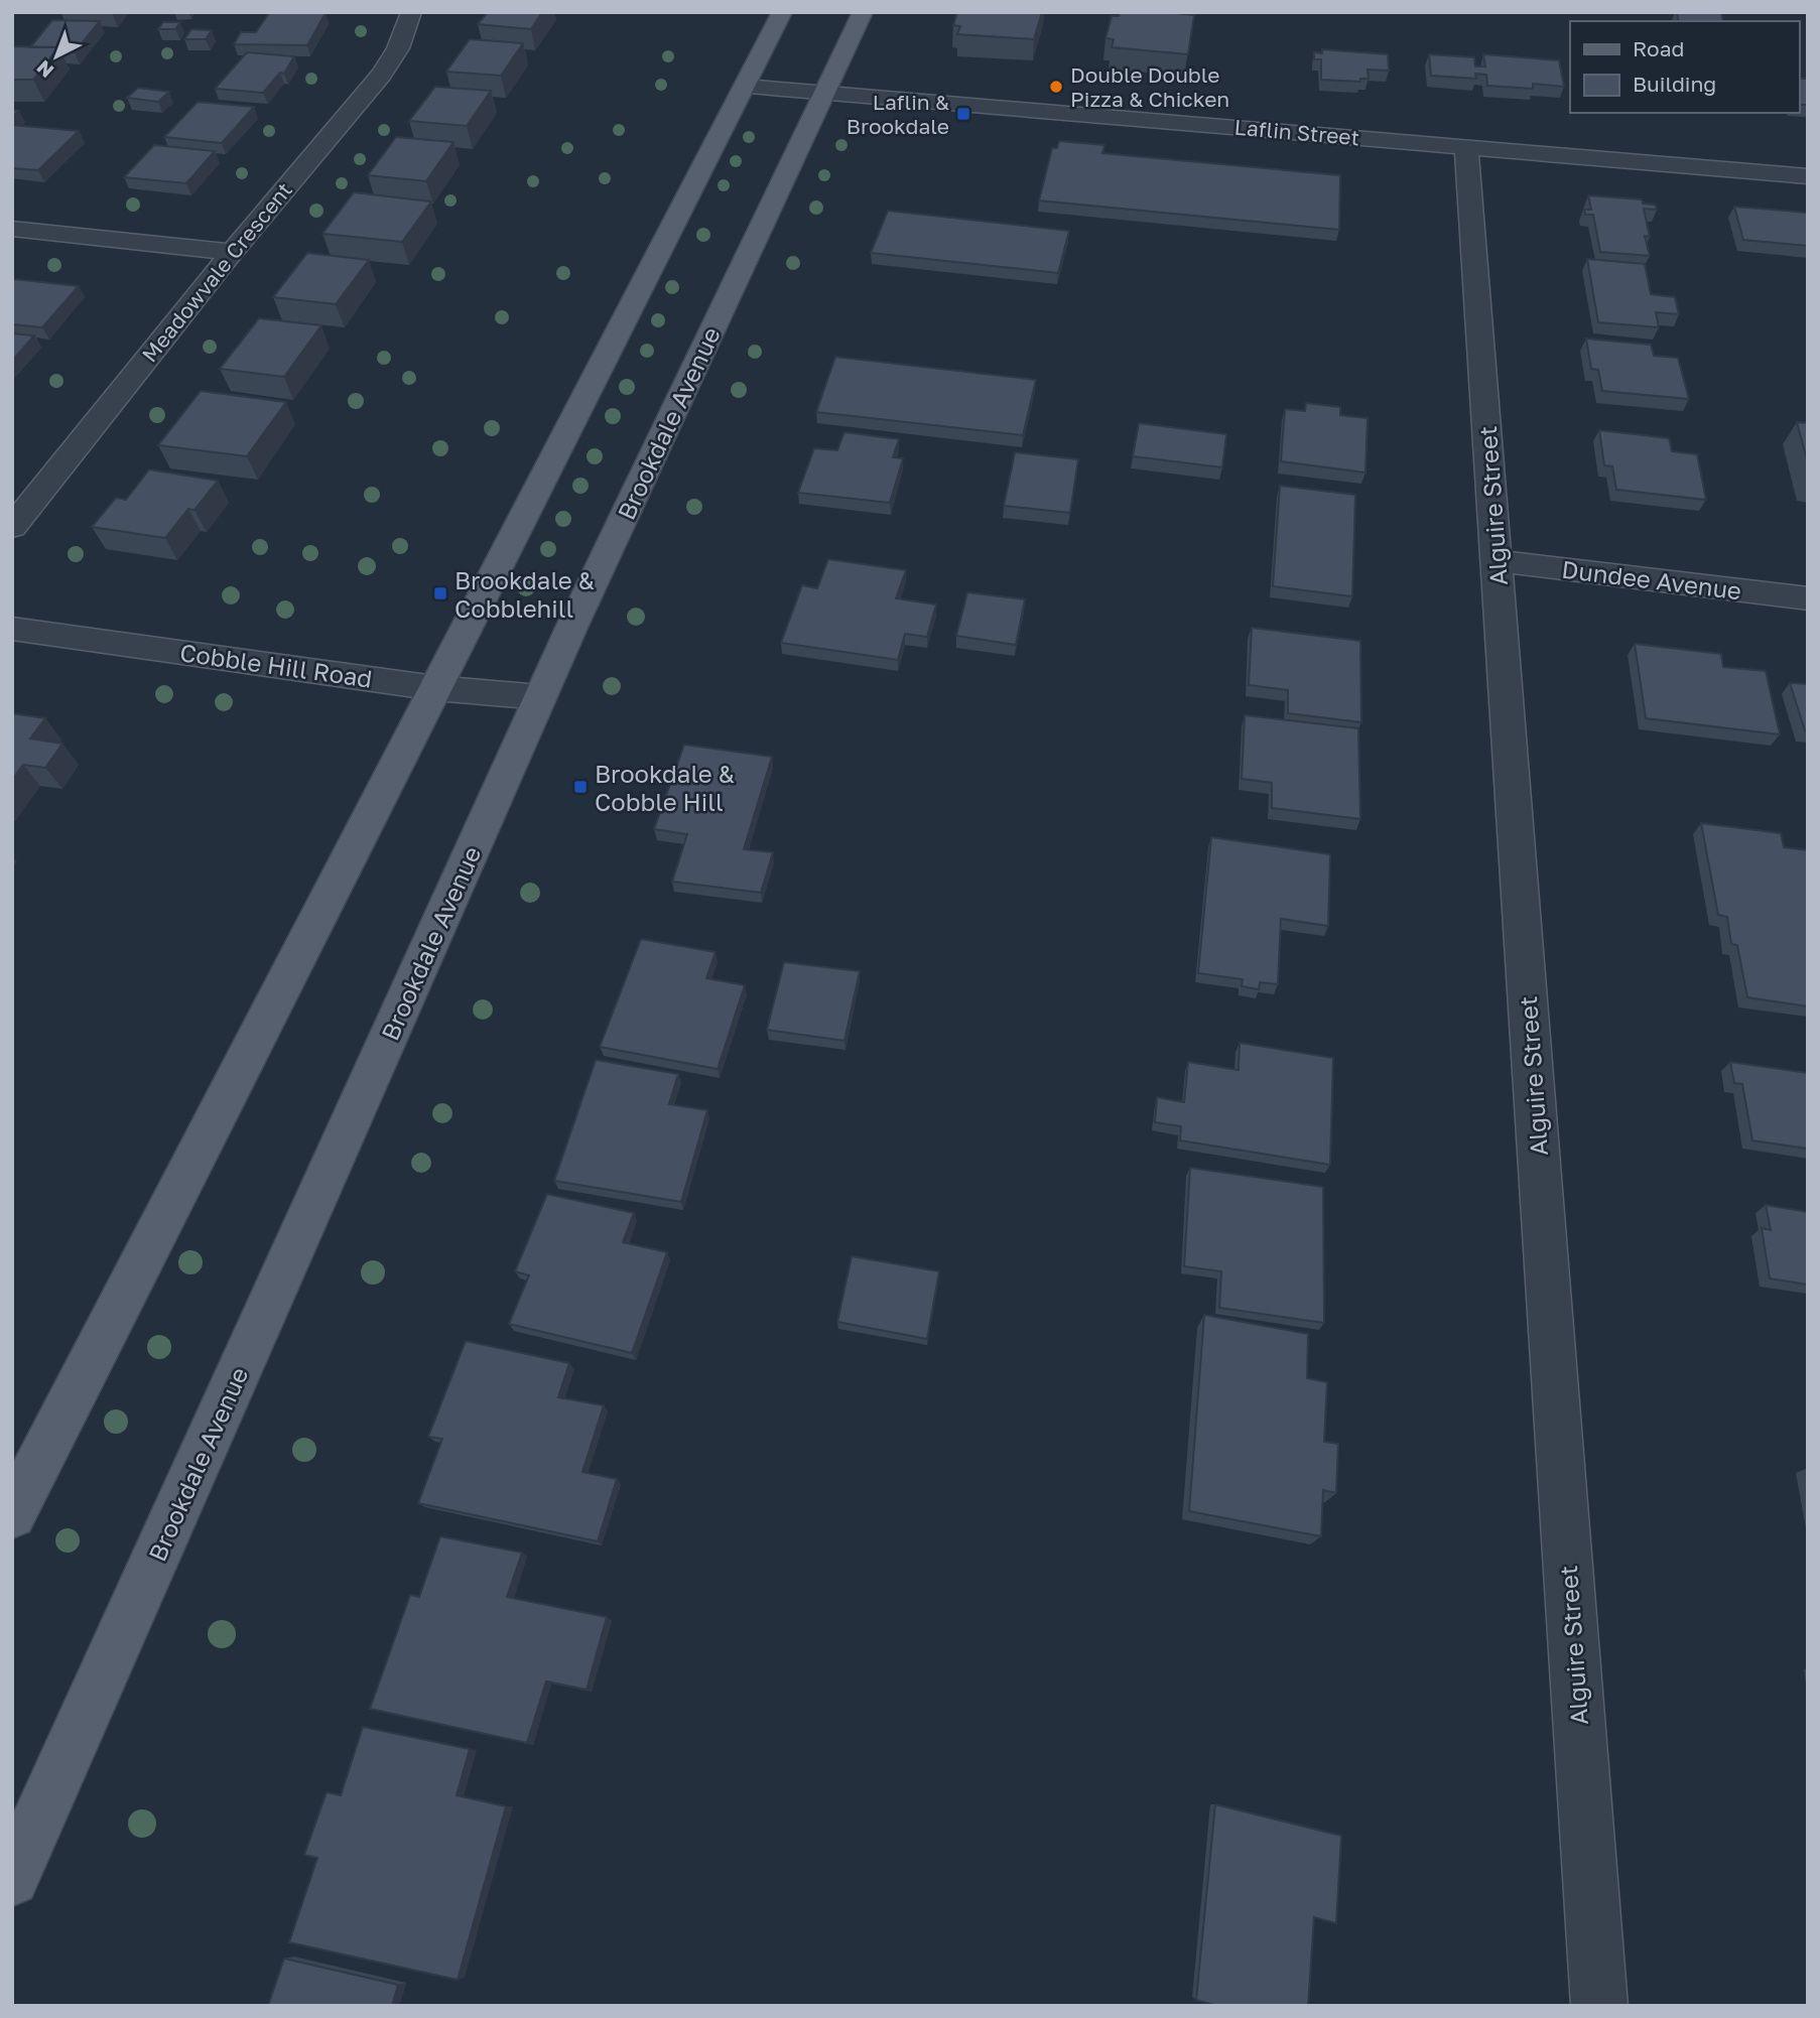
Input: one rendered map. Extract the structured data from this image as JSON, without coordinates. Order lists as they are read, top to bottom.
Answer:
{
  "streets": {
    "main road": ["Brookdale Avenue"],
    "street": [
      "Laflin Street",
      "Meadowvale Crescent",
      "Alguire Street",
      "Dundee Avenue",
      "Cobble Hill Road"
    ]
  },
  "crossings": [
    ["Laflin Street", "Brookdale Avenue"],
    ["Laflin Street", "Alguire Street"],
    ["Brookdale Avenue", "Cobble Hill Road"],
    ["Alguire Street", "Dundee Avenue"]
  ],
  "places": {
    "other": ["Double Double Pizza & Chicken"],
    "transit": ["Laflin & Brookdale", "Brookdale & Cobblehill", "Brookdale & Cobble Hill"]
  },
  "legend": ["Road", "Building"],
  "north": "bottom left"
}
